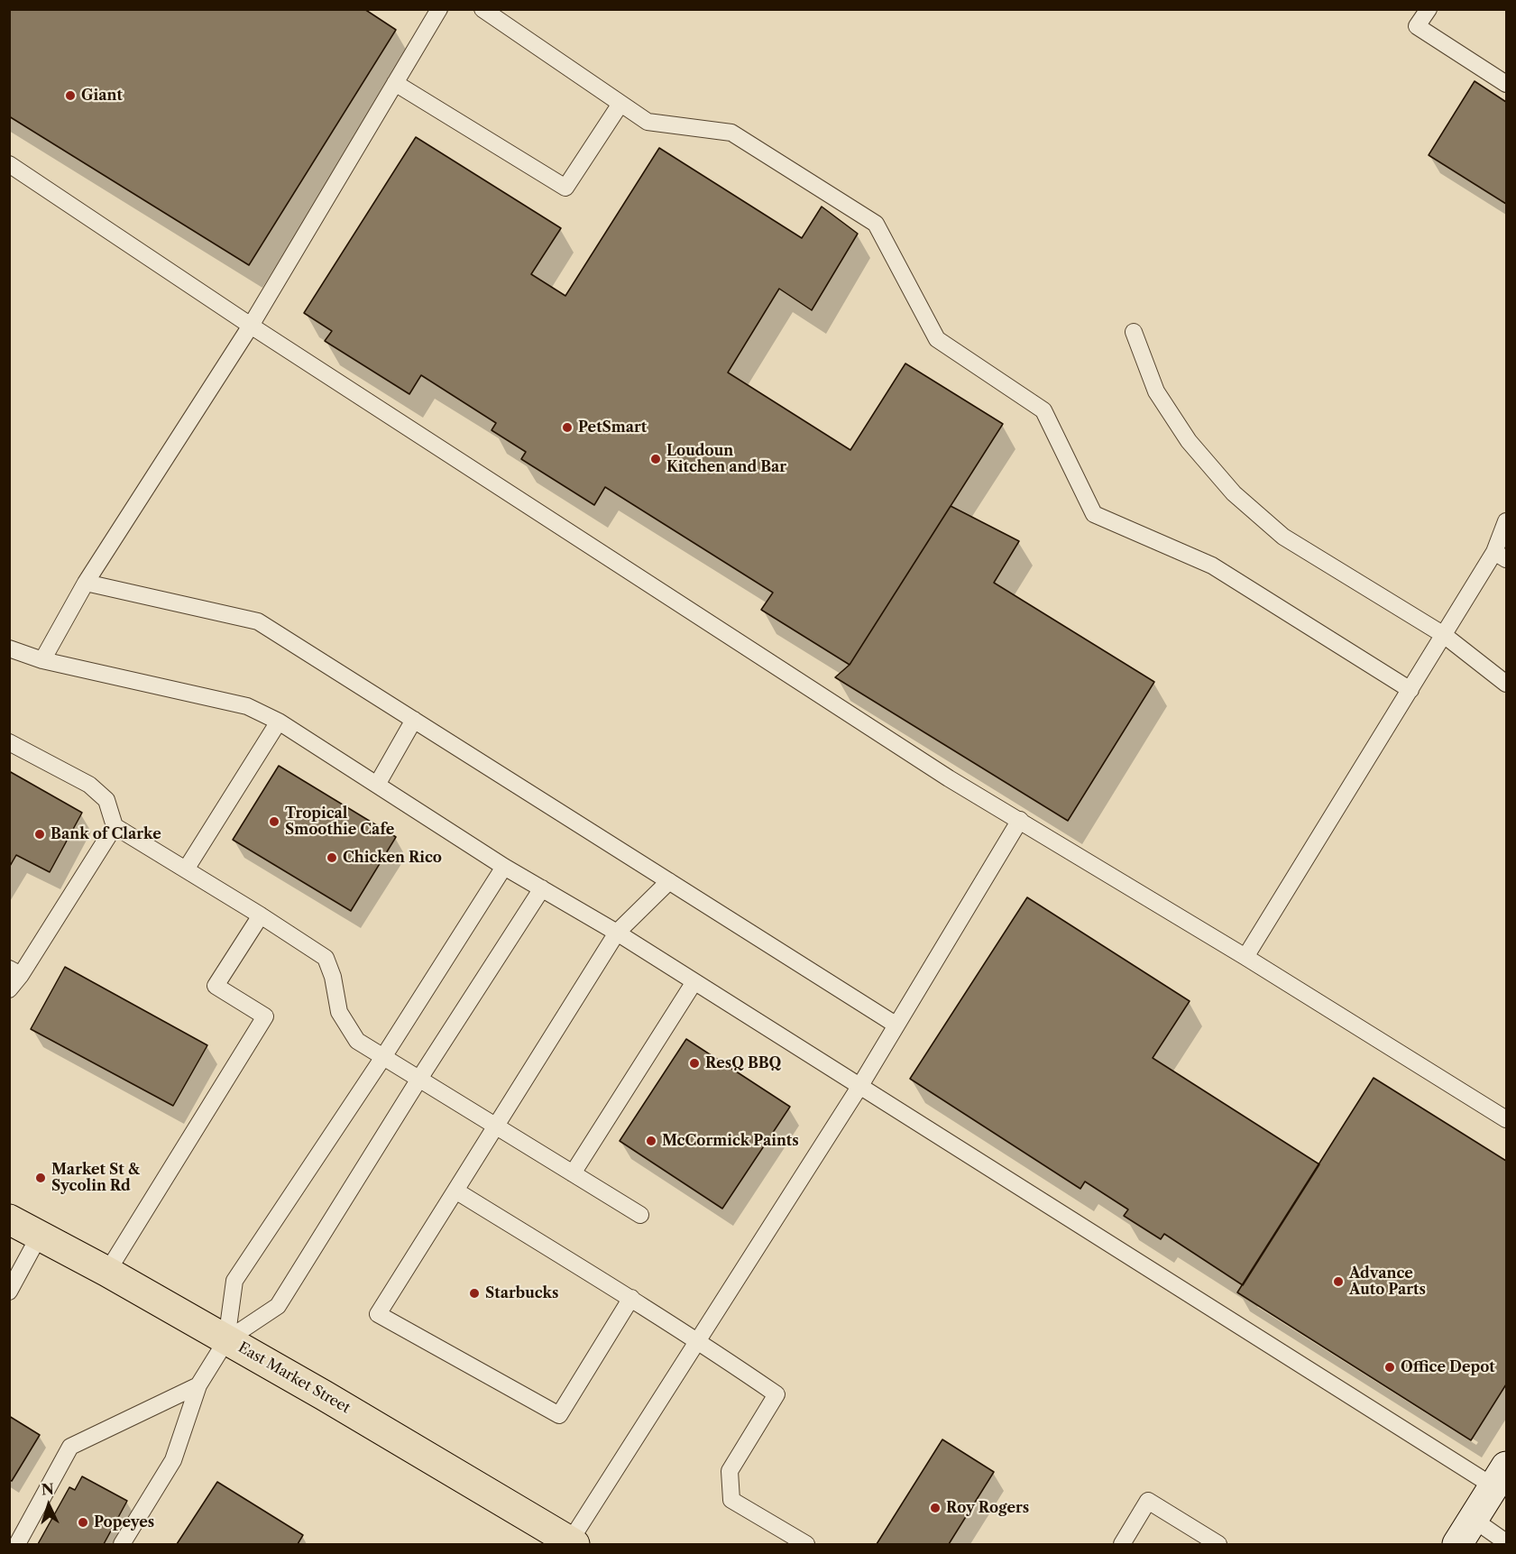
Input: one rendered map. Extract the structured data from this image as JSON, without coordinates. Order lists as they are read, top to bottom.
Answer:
{
  "streets": {
    "main road": ["East Market Street"]
  },
  "places": [
    "Giant",
    "PetSmart",
    "Loudoun Kitchen and Bar",
    "Tropical Smoothie Cafe",
    "Bank of Clarke",
    "Chicken Rico",
    "ResQ BBQ",
    "McCormick Paints",
    "Market St & Sycolin Rd",
    "Advance Auto Parts",
    "Starbucks",
    "Office Depot",
    "Roy Rogers",
    "Popeyes"
  ],
  "north": "top"
}
